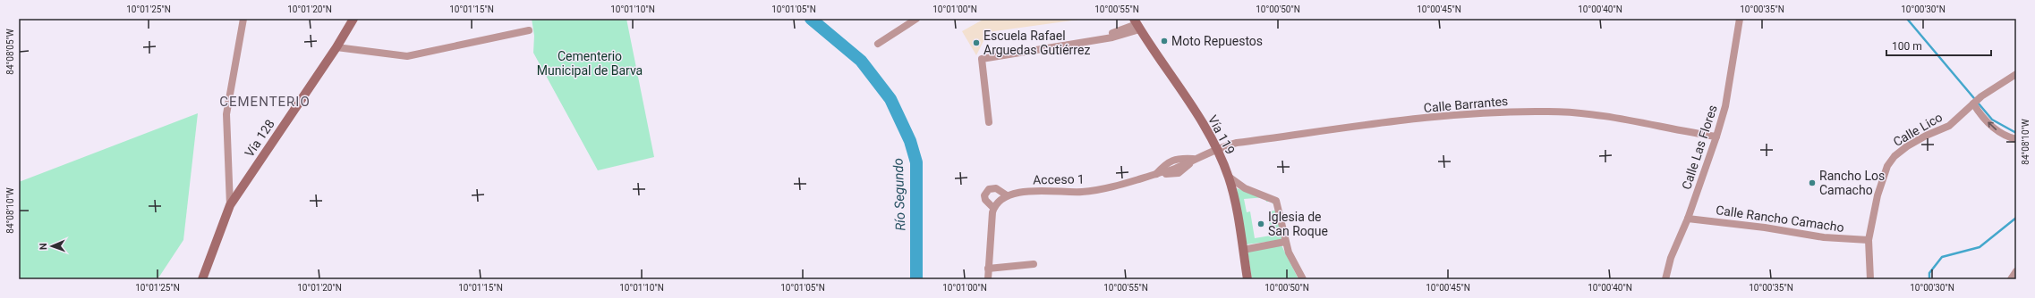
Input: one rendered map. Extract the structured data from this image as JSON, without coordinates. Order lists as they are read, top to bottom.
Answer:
{
  "streets": {
    "main road": ["Vía 119", "Vía 128"],
    "street": [
      "Calle Barrantes",
      "Calle Lico",
      "Calle Las Flores",
      "Acceso 1",
      "Calle Rancho Camacho"
    ]
  },
  "crossings": [
    ["Calle Barrantes", "Vía 119"],
    ["Calle Barrantes", "Calle Las Flores"],
    ["Calle Barrantes", "Acceso 1"],
    ["Calle Lico", "Calle Rancho Camacho"],
    ["Vía 119", "Acceso 1"],
    ["Calle Las Flores", "Calle Rancho Camacho"]
  ],
  "districts": ["CEMENTERIO"],
  "water": ["Río Segundo"],
  "parks": ["Cementerio Municipal de Barva"],
  "places": [
    "Moto Repuestos",
    "Escuela Rafael Arguedas Gutiérrez",
    "Rancho Los Camacho",
    "Iglesia de San Roque"
  ],
  "scale_bar": "100 m",
  "north": "left",
  "coordinates": [
    "10°01'25\"N",
    "10°01'20\"N",
    "10°01'15\"N",
    "10°01'10\"N",
    "10°01'05\"N",
    "10°01'00\"N",
    "10°00'55\"N",
    "10°00'50\"N",
    "10°00'45\"N",
    "10°00'40\"N",
    "10°00'35\"N",
    "10°00'30\"N",
    "84°08'05\"W",
    "84°08'10\"W"
  ]
}
